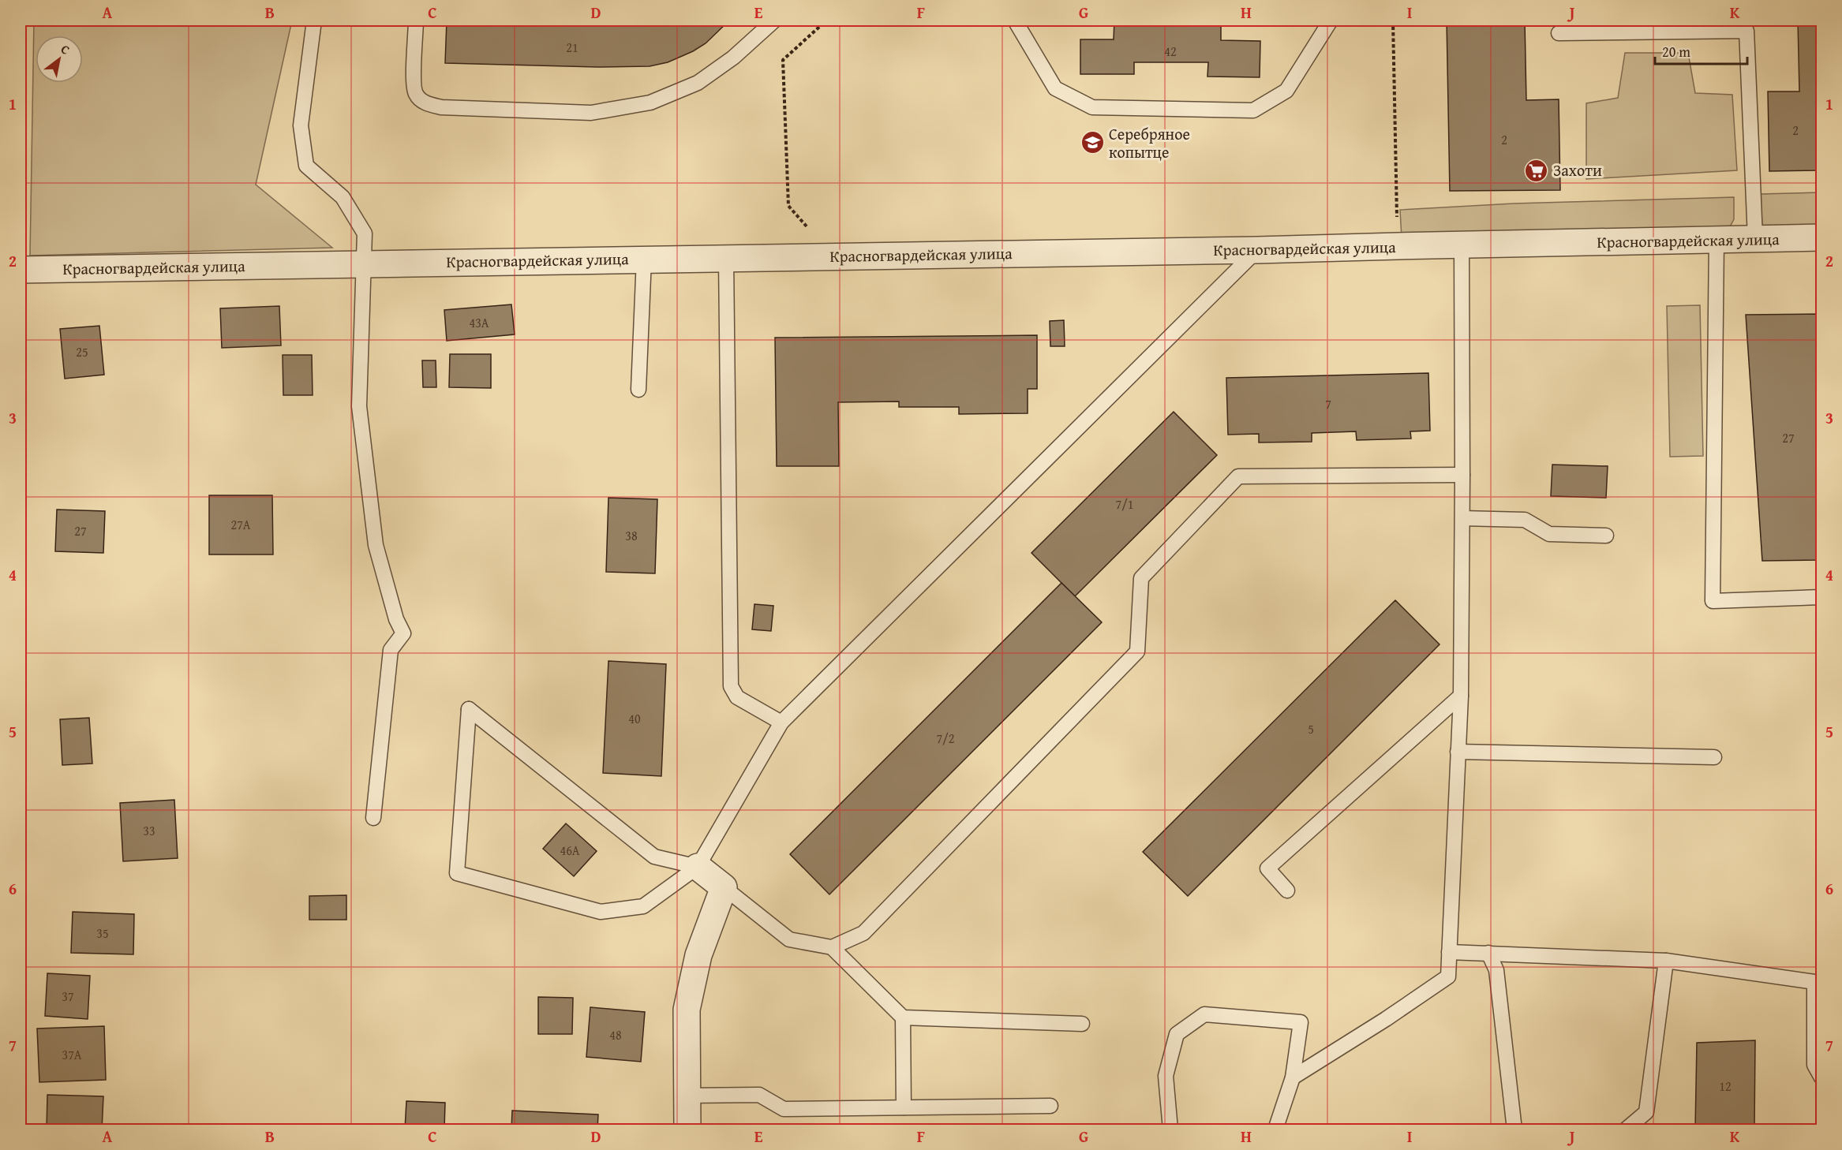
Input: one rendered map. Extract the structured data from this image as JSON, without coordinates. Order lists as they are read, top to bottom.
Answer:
{
  "streets": {
    "street": ["Красногвардейская улица"]
  },
  "places": {
    "school or university": ["Серебряное копытце"],
    "supermarket": ["Захоти"]
  },
  "house_numbers": [
    "21",
    "42",
    "2",
    "2",
    "43А",
    "25",
    "7",
    "27",
    "7/1",
    "27А",
    "27",
    "38",
    "40",
    "5",
    "7/2",
    "33",
    "46А",
    "35",
    "37",
    "48",
    "37А",
    "12"
  ],
  "scale_bar": "20 m",
  "north": "top right",
  "grid": {
    "columns": [
      "A",
      "B",
      "C",
      "D",
      "E",
      "F",
      "G",
      "H",
      "I",
      "J",
      "K"
    ],
    "rows": [
      "1",
      "2",
      "3",
      "4",
      "5",
      "6",
      "7"
    ]
  }
}
